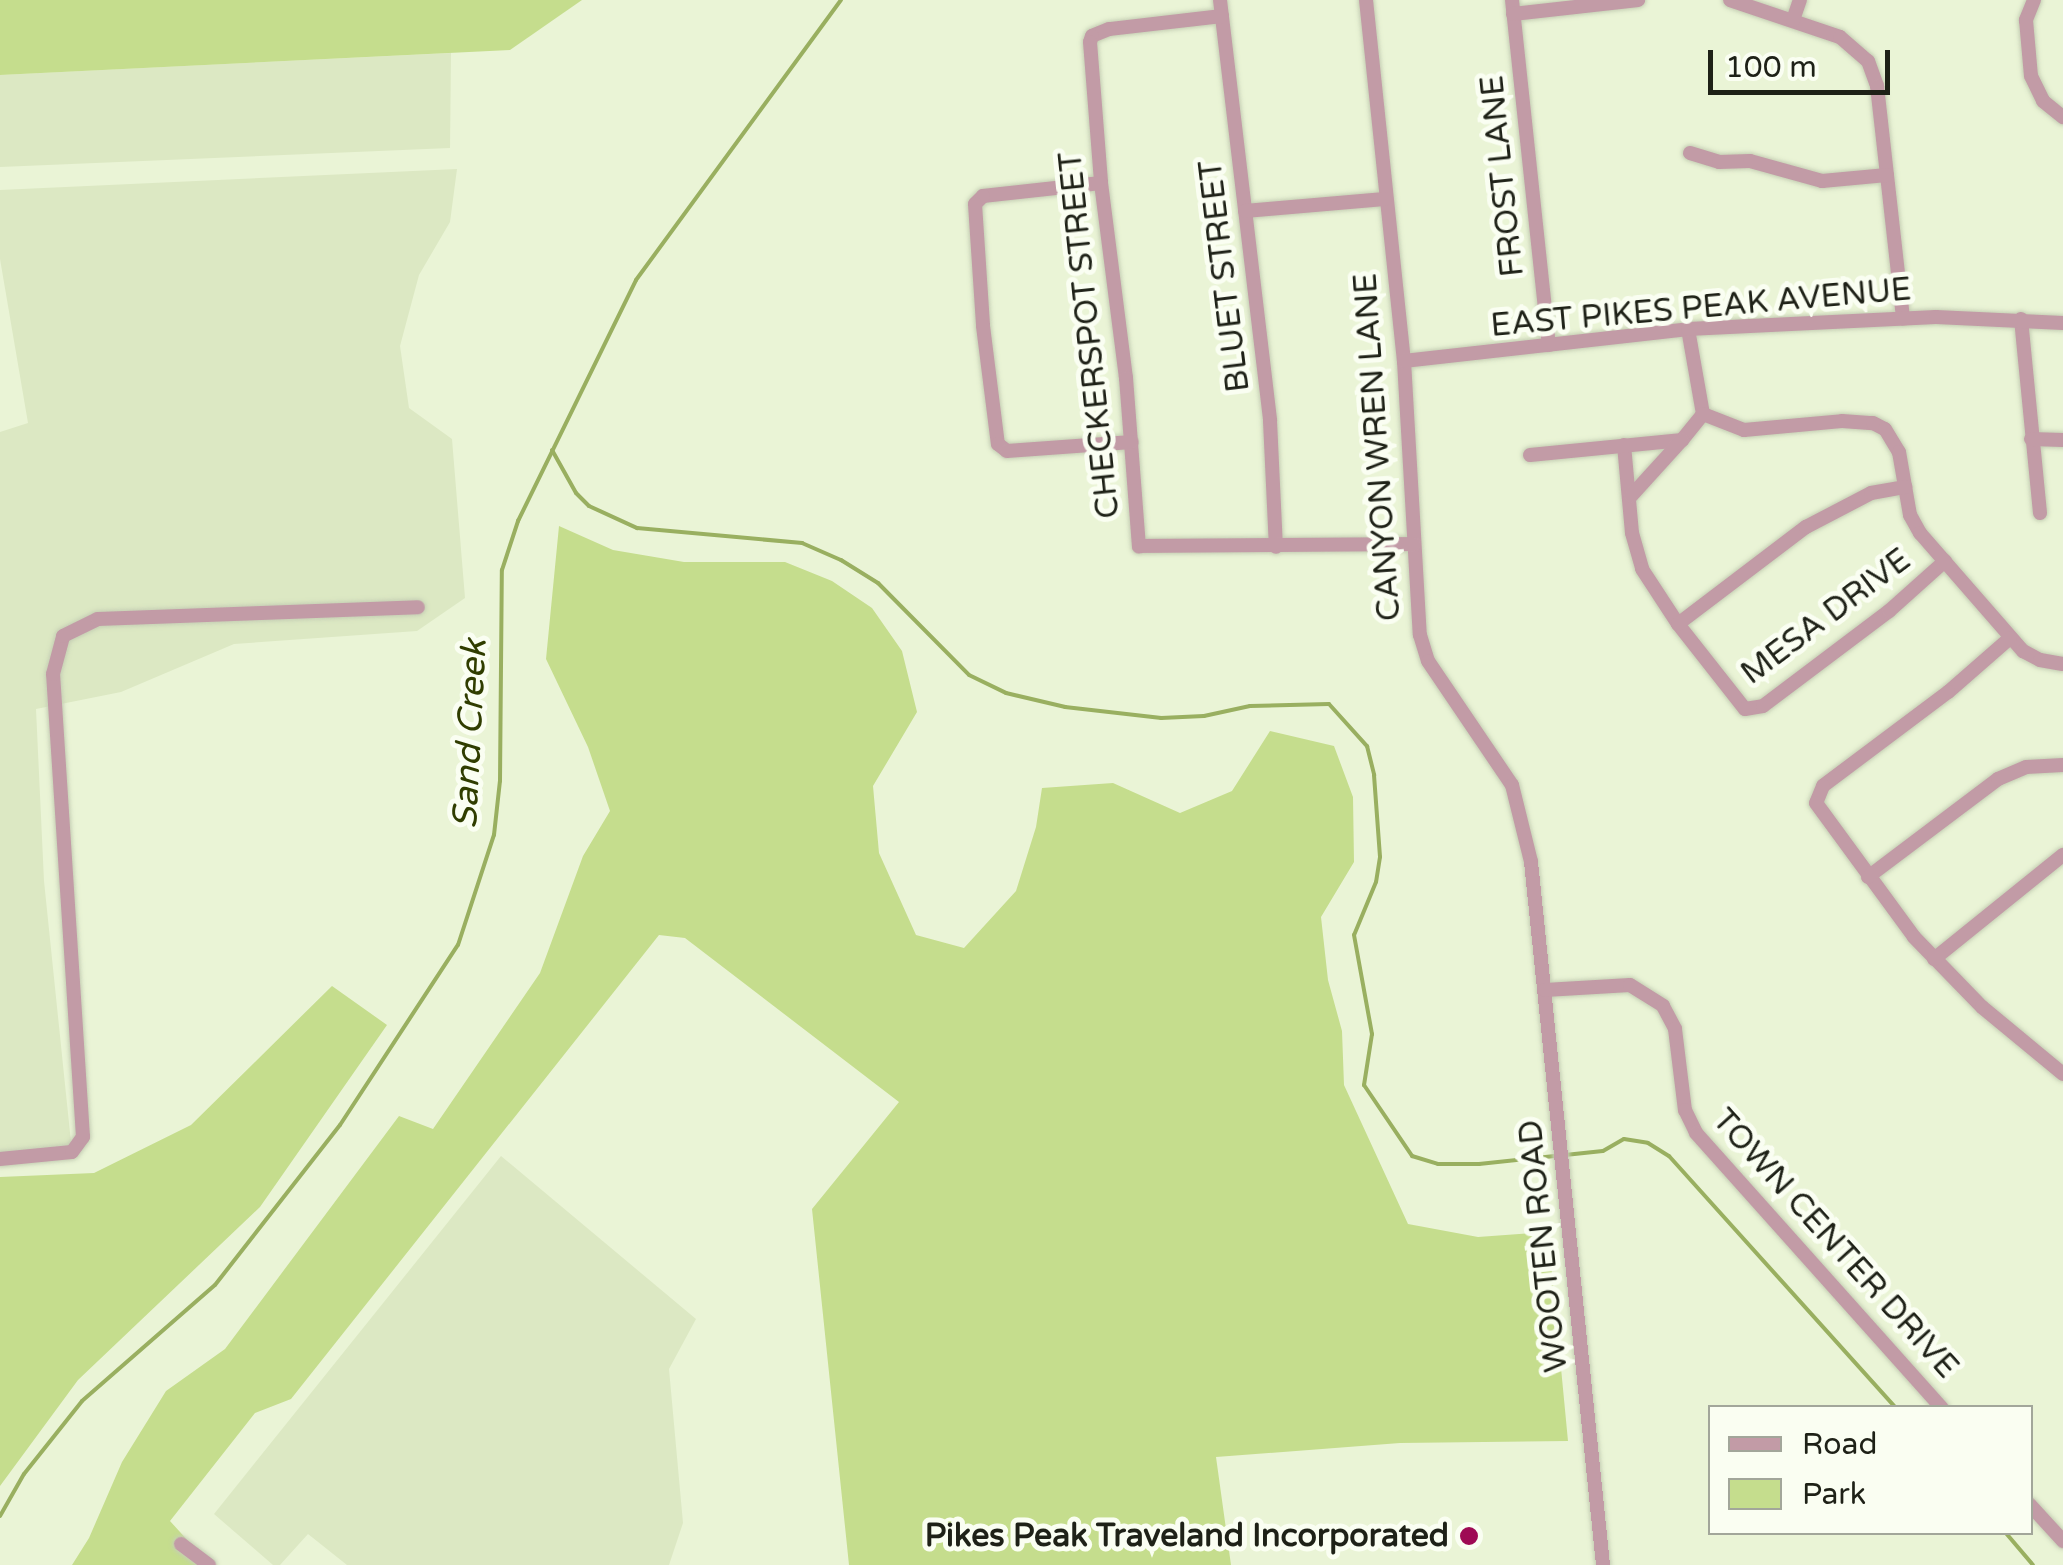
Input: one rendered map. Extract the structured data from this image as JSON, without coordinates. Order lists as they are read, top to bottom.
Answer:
{
  "streets": {
    "street": [
      "FROST LANE",
      "BLUET STREET",
      "EAST PIKES PEAK AVENUE",
      "CHECKERSPOT STREET",
      "CANYON WREN LANE",
      "MESA DRIVE",
      "TOWN CENTER DRIVE",
      "WOOTEN ROAD"
    ]
  },
  "crossings": [
    ["FROST LANE", "EAST PIKES PEAK AVENUE"],
    ["BLUET STREET", "CHECKERSPOT STREET"],
    ["EAST PIKES PEAK AVENUE", "CANYON WREN LANE"],
    ["CHECKERSPOT STREET", "CANYON WREN LANE"],
    ["CANYON WREN LANE", "WOOTEN ROAD"],
    ["TOWN CENTER DRIVE", "WOOTEN ROAD"]
  ],
  "water": ["Sand Creek"],
  "places": ["Pikes Peak Traveland Incorporated"],
  "legend": ["Road", "Park"],
  "scale_bar": "100 m"
}
